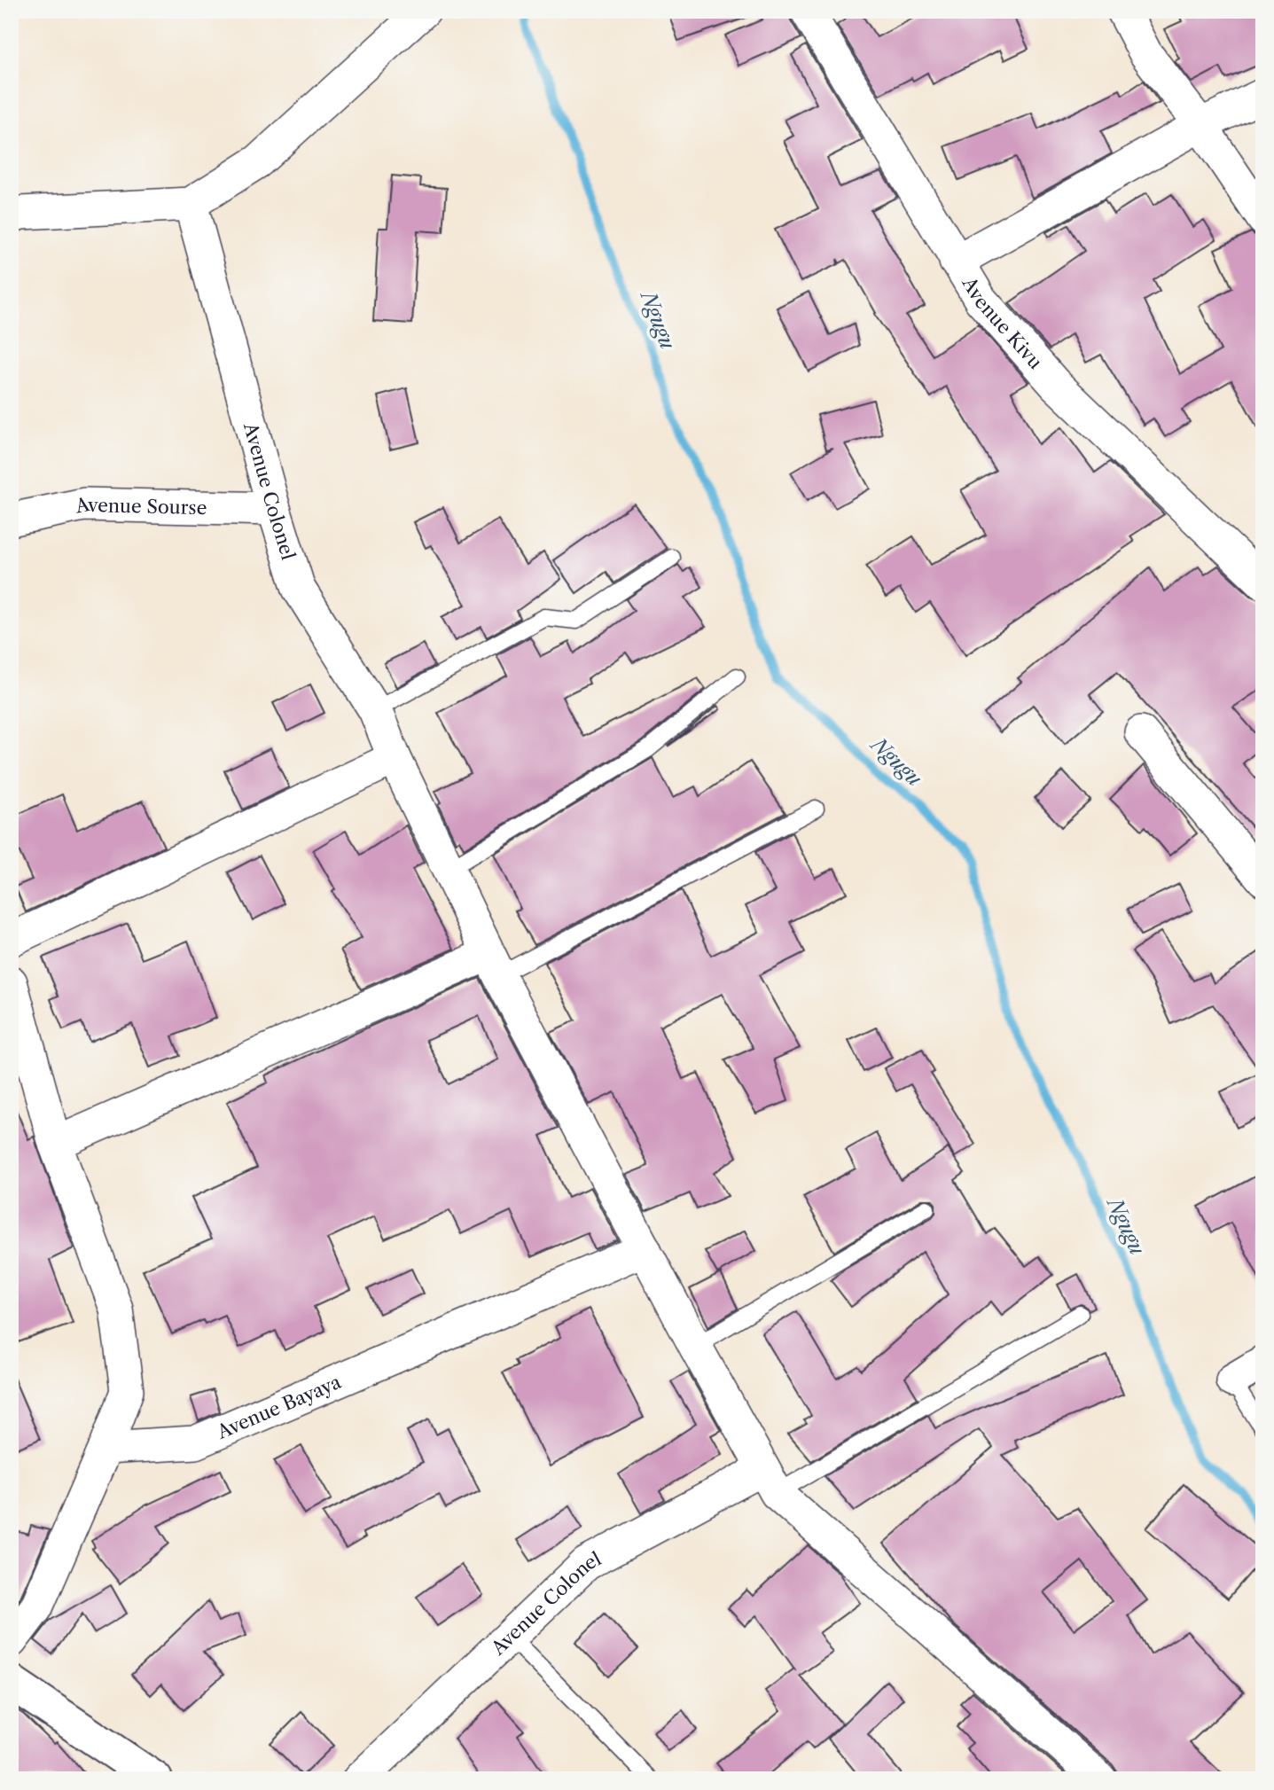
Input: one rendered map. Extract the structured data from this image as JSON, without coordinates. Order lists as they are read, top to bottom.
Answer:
{
  "streets": {
    "street": [
      "Avenue Kivu",
      "Avenue Colonel",
      "Avenue Sourse",
      "Avenue Bayaya"
    ]
  },
  "crossings": [
    ["Avenue Colonel", "Avenue Sourse"],
    ["Avenue Colonel", "Avenue Bayaya"]
  ],
  "water": ["Ngugu"]
}
